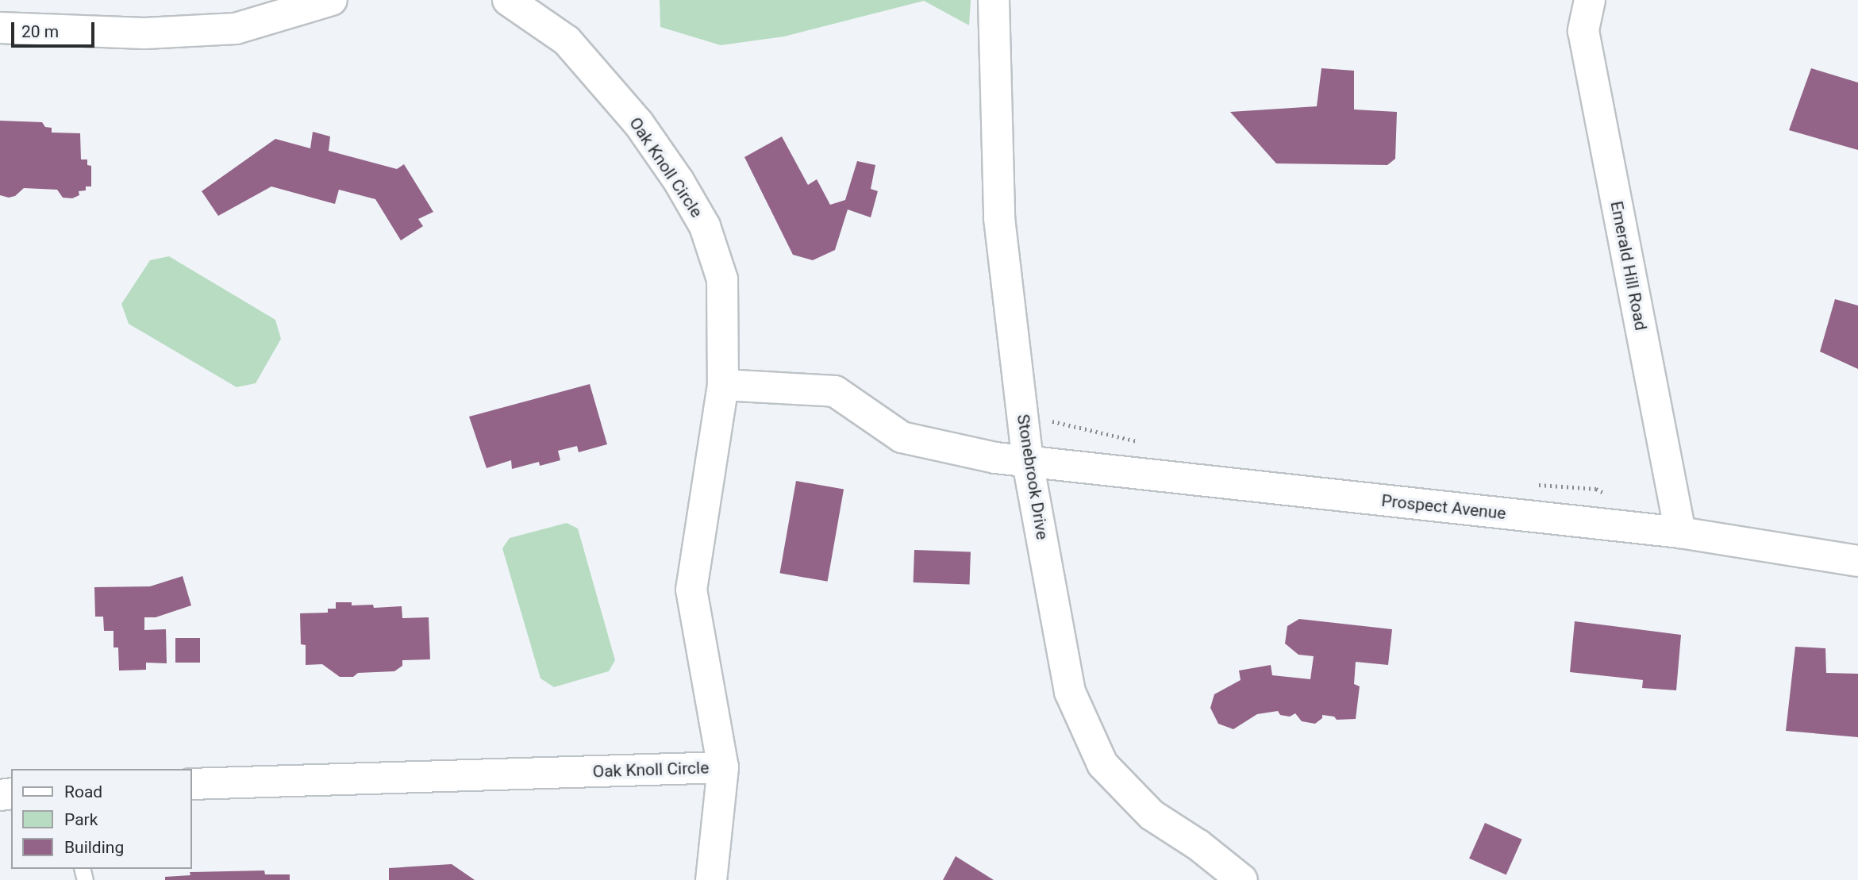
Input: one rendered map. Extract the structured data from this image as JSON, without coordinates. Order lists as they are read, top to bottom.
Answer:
{
  "streets": {
    "street": [
      "Oak Knoll Circle",
      "Emerald Hill Road",
      "Stonebrook Drive",
      "Prospect Avenue"
    ]
  },
  "crossings": [
    ["Emerald Hill Road", "Prospect Avenue"],
    ["Stonebrook Drive", "Prospect Avenue"]
  ],
  "legend": ["Road", "Park", "Building"],
  "scale_bar": "20 m"
}
